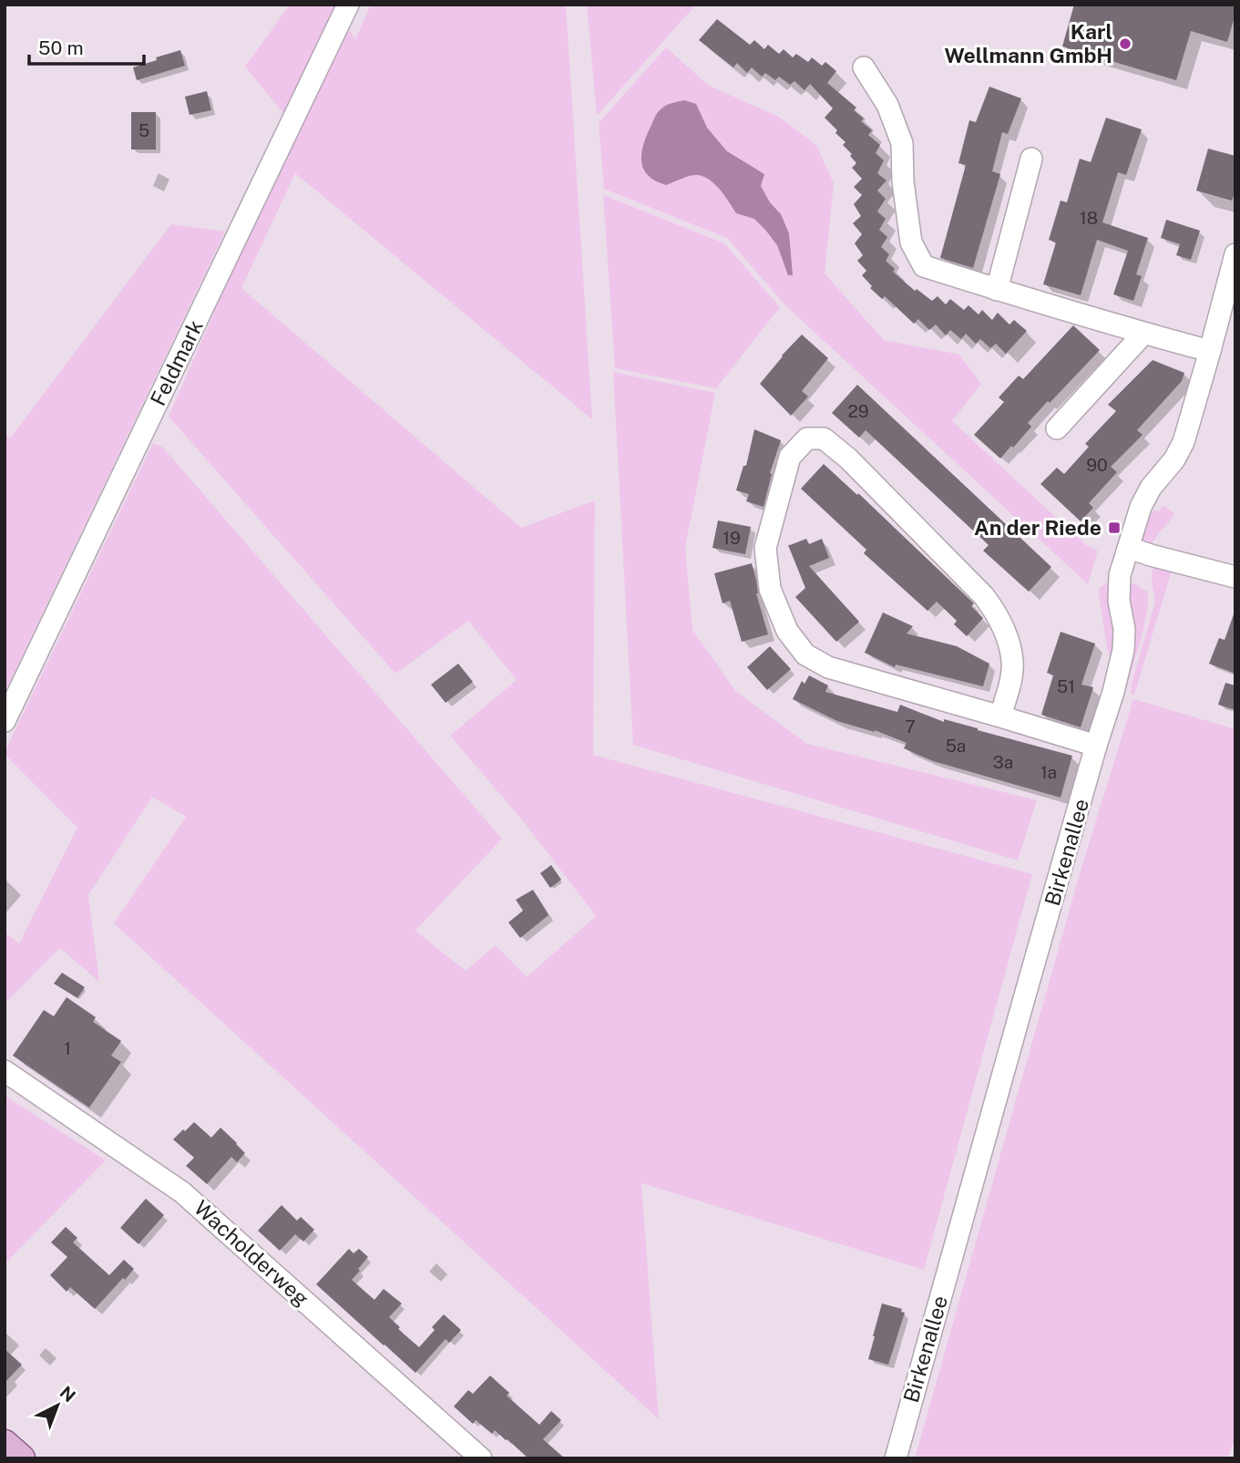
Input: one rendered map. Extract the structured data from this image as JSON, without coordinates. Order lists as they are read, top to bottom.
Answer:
{
  "streets": {
    "street": ["Feldmark", "Birkenallee", "Wacholderweg"]
  },
  "places": {
    "other": ["Karl Wellmann GmbH"],
    "transit": ["An der Riede"]
  },
  "house_numbers": [
    "5",
    "18",
    "29",
    "90",
    "19",
    "51",
    "7",
    "5a",
    "3a",
    "1a",
    "1"
  ],
  "scale_bar": "50 m",
  "north": "top right"
}
